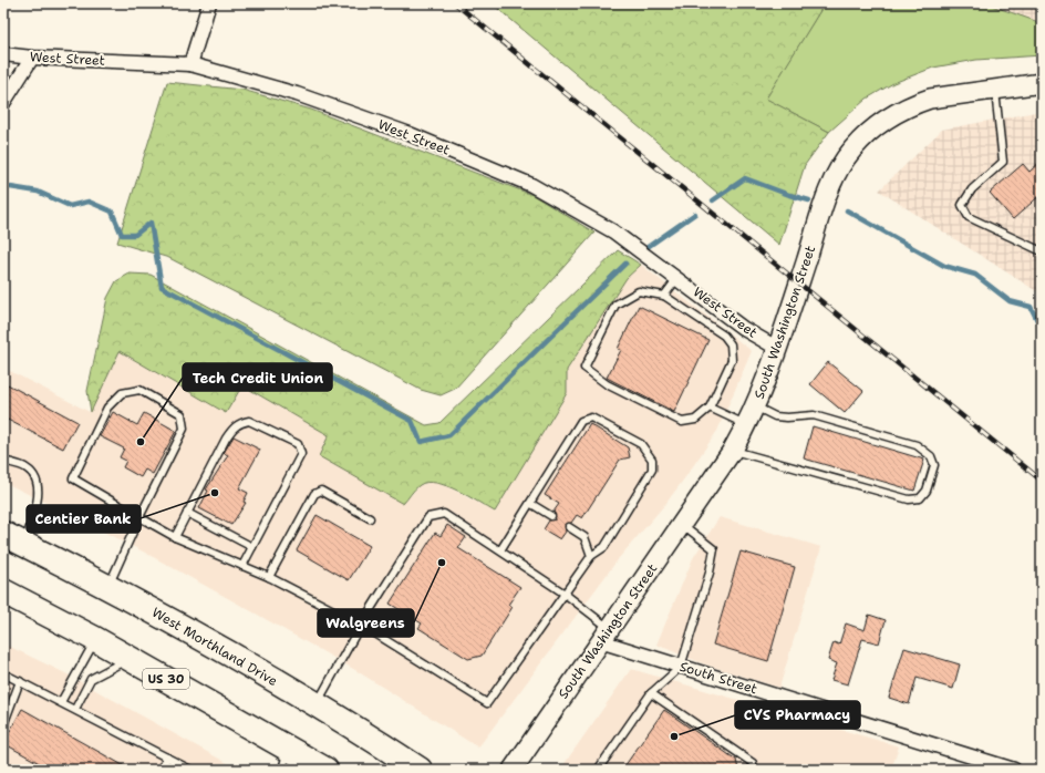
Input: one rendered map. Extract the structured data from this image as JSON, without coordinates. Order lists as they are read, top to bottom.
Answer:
{
  "streets": {
    "highway": ["West Morthland Drive", "US 30"],
    "main road": ["South Washington Street"],
    "street": ["West Street", "South Street"]
  },
  "crossings": [
    ["West Street", "South Washington Street"],
    ["South Washington Street", "South Street"]
  ],
  "places": [
    "Tech Credit Union",
    "Centier Bank",
    "Walgreens",
    "CVS Pharmacy"
  ]
}
